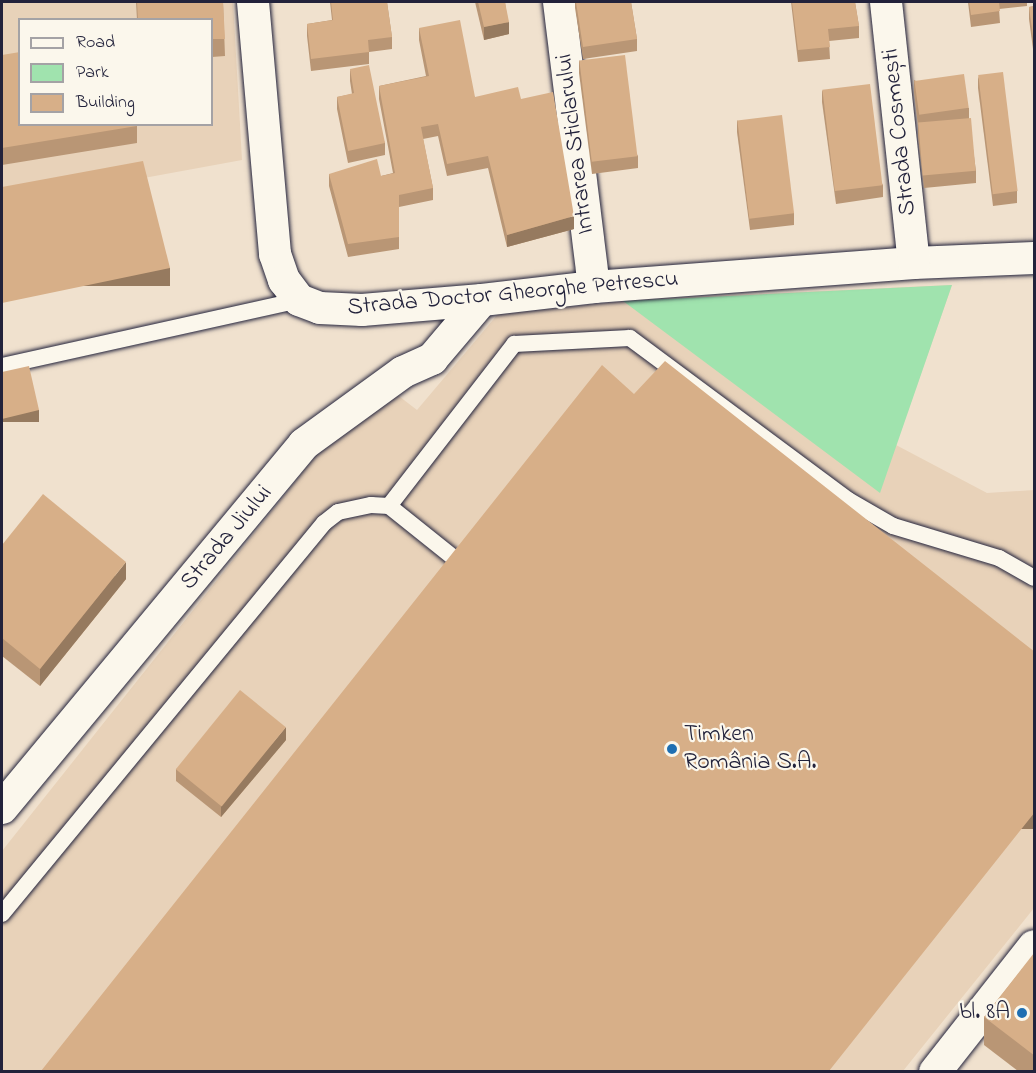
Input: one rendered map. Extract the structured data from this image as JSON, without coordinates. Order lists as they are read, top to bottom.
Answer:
{
  "streets": {
    "street": [
      "Strada Cosmești",
      "Intrarea Sticlarului",
      "Strada Doctor Gheorghe Petrescu",
      "Strada Jiului"
    ]
  },
  "crossings": [
    ["Strada Cosmești", "Strada Doctor Gheorghe Petrescu"],
    ["Intrarea Sticlarului", "Strada Doctor Gheorghe Petrescu"],
    ["Strada Doctor Gheorghe Petrescu", "Strada Jiului"]
  ],
  "places": ["Timken România S.A.", "bl. 8A"],
  "legend": ["Road", "Park", "Building"]
}
